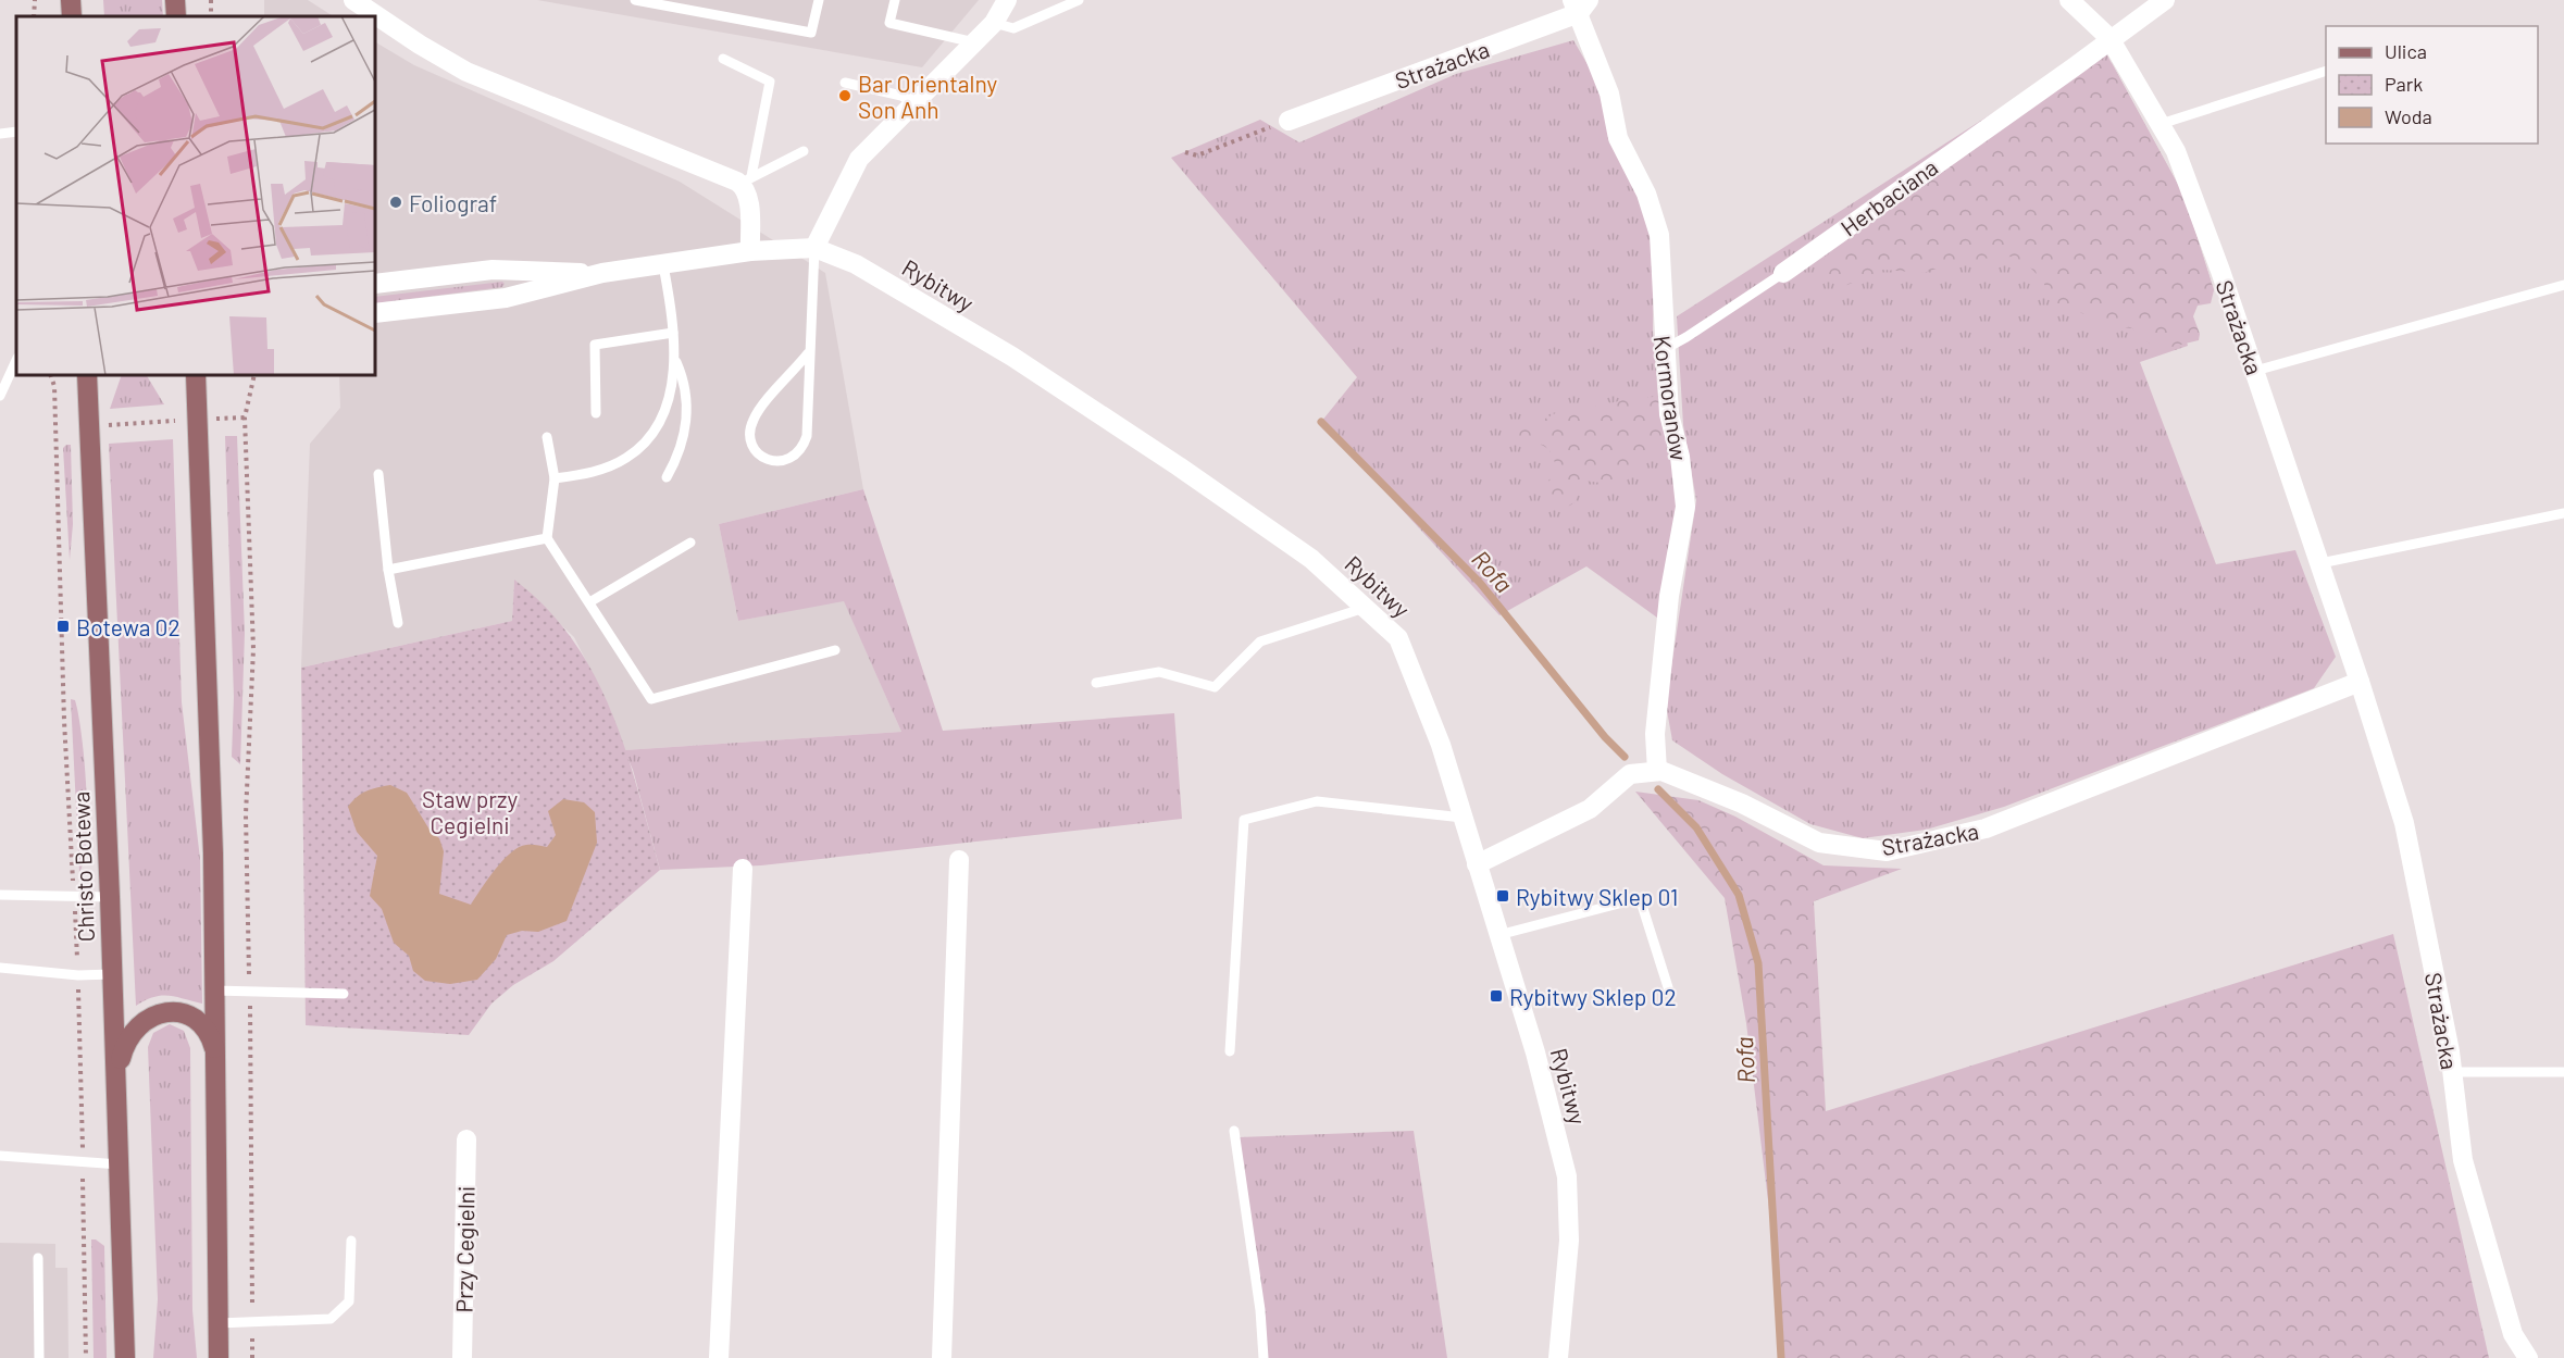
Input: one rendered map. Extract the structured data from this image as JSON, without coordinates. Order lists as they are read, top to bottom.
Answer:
{
  "streets": {
    "main road": ["Christo Botewa"],
    "street": [
      "Strażacka",
      "Herbaciana",
      "Rybitwy",
      "Kormoranów",
      "Przy Cegielni"
    ]
  },
  "crossings": [
    ["Strażacka", "Herbaciana"],
    ["Strażacka", "Kormoranów"],
    ["Herbaciana", "Kormoranów"]
  ],
  "water": ["Rofa"],
  "parks": ["Staw przy Cegielni"],
  "places": {
    "other": ["Bar Orientalny Son Anh", "Foliograf"],
    "transit": ["Botewa 02", "Rybitwy Sklep 01", "Rybitwy Sklep 02"]
  },
  "legend": ["Ulica", "Park", "Woda"]
}
